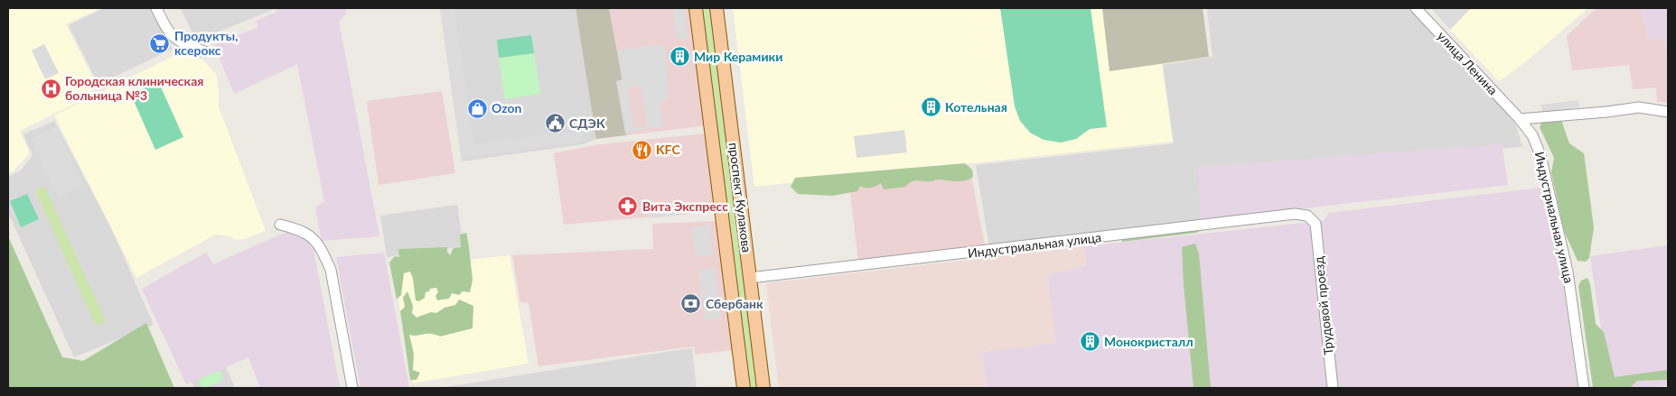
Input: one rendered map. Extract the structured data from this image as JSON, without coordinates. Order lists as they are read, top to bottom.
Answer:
{
  "streets": {
    "main road": ["проспект Кулакова"],
    "street": ["улица Ленина", "Индустриальная улица", "Трудовой проезд"]
  },
  "crossings": [
    ["улица Ленина", "Индустриальная улица"],
    ["проспект Кулакова", "Индустриальная улица"],
    ["Индустриальная улица", "Трудовой проезд"]
  ],
  "places": {
    "supermarket": ["Продукты, ксерокс"],
    "building": ["Мир Керамики", "Котельная", "Монокристалл"],
    "hospital": ["Городская клиническая больница №3"],
    "shop": ["Ozon"],
    "public building": ["СДЭК"],
    "restaurant": ["KFC"],
    "pharmacy": ["Вита Экспресс"],
    "bank": ["Сбербанк"]
  }
}
